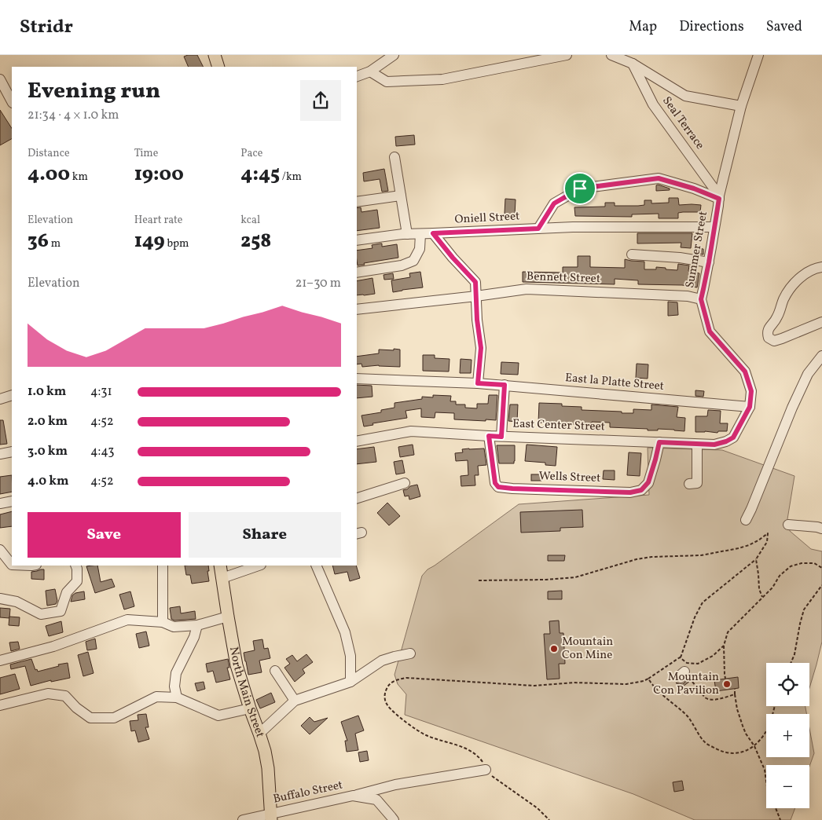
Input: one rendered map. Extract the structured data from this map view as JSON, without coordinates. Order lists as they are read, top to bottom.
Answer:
{
  "streets": {
    "main road": ["North Main Street"],
    "street": [
      "Seal Terrace",
      "Oniell Street",
      "Summer Street",
      "Bennett Street",
      "East la Platte Street",
      "East Center Street",
      "Wells Street",
      "Buffalo Street"
    ]
  },
  "crossings": [
    ["Seal Terrace", "Summer Street"],
    ["Oniell Street", "Summer Street"],
    ["Summer Street", "Bennett Street"],
    ["Summer Street", "East la Platte Street"],
    ["Summer Street", "East Center Street"],
    ["East Center Street", "Wells Street"],
    ["North Main Street", "Buffalo Street"]
  ],
  "places": ["Mountain Con Mine", "Mountain Con Pavilion"],
  "page": {
    "header": "Stridr",
    "nav": ["Map", "Directions", "Saved"],
    "heading": ["Evening run", "21:34 · 4 × 1.0 km"],
    "stats": [
      ["Distance", "4.00 km"],
      ["Time", "19:00"],
      ["Pace", "4:45 /km"],
      ["Elevation", "36 m"],
      ["Heart rate", "149 bpm"],
      ["kcal", "258"]
    ],
    "chart": ["Elevation", "21–30 m"],
    "list": [
      {
        "name": "1.0 km",
        "note": "4:31"
      },
      {
        "name": "2.0 km",
        "note": "4:52"
      },
      {
        "name": "3.0 km",
        "note": "4:43"
      },
      {
        "name": "4.0 km",
        "note": "4:52"
      }
    ],
    "buttons": ["Save", "Share"],
    "map_buttons": ["+", "−"]
  }
}
